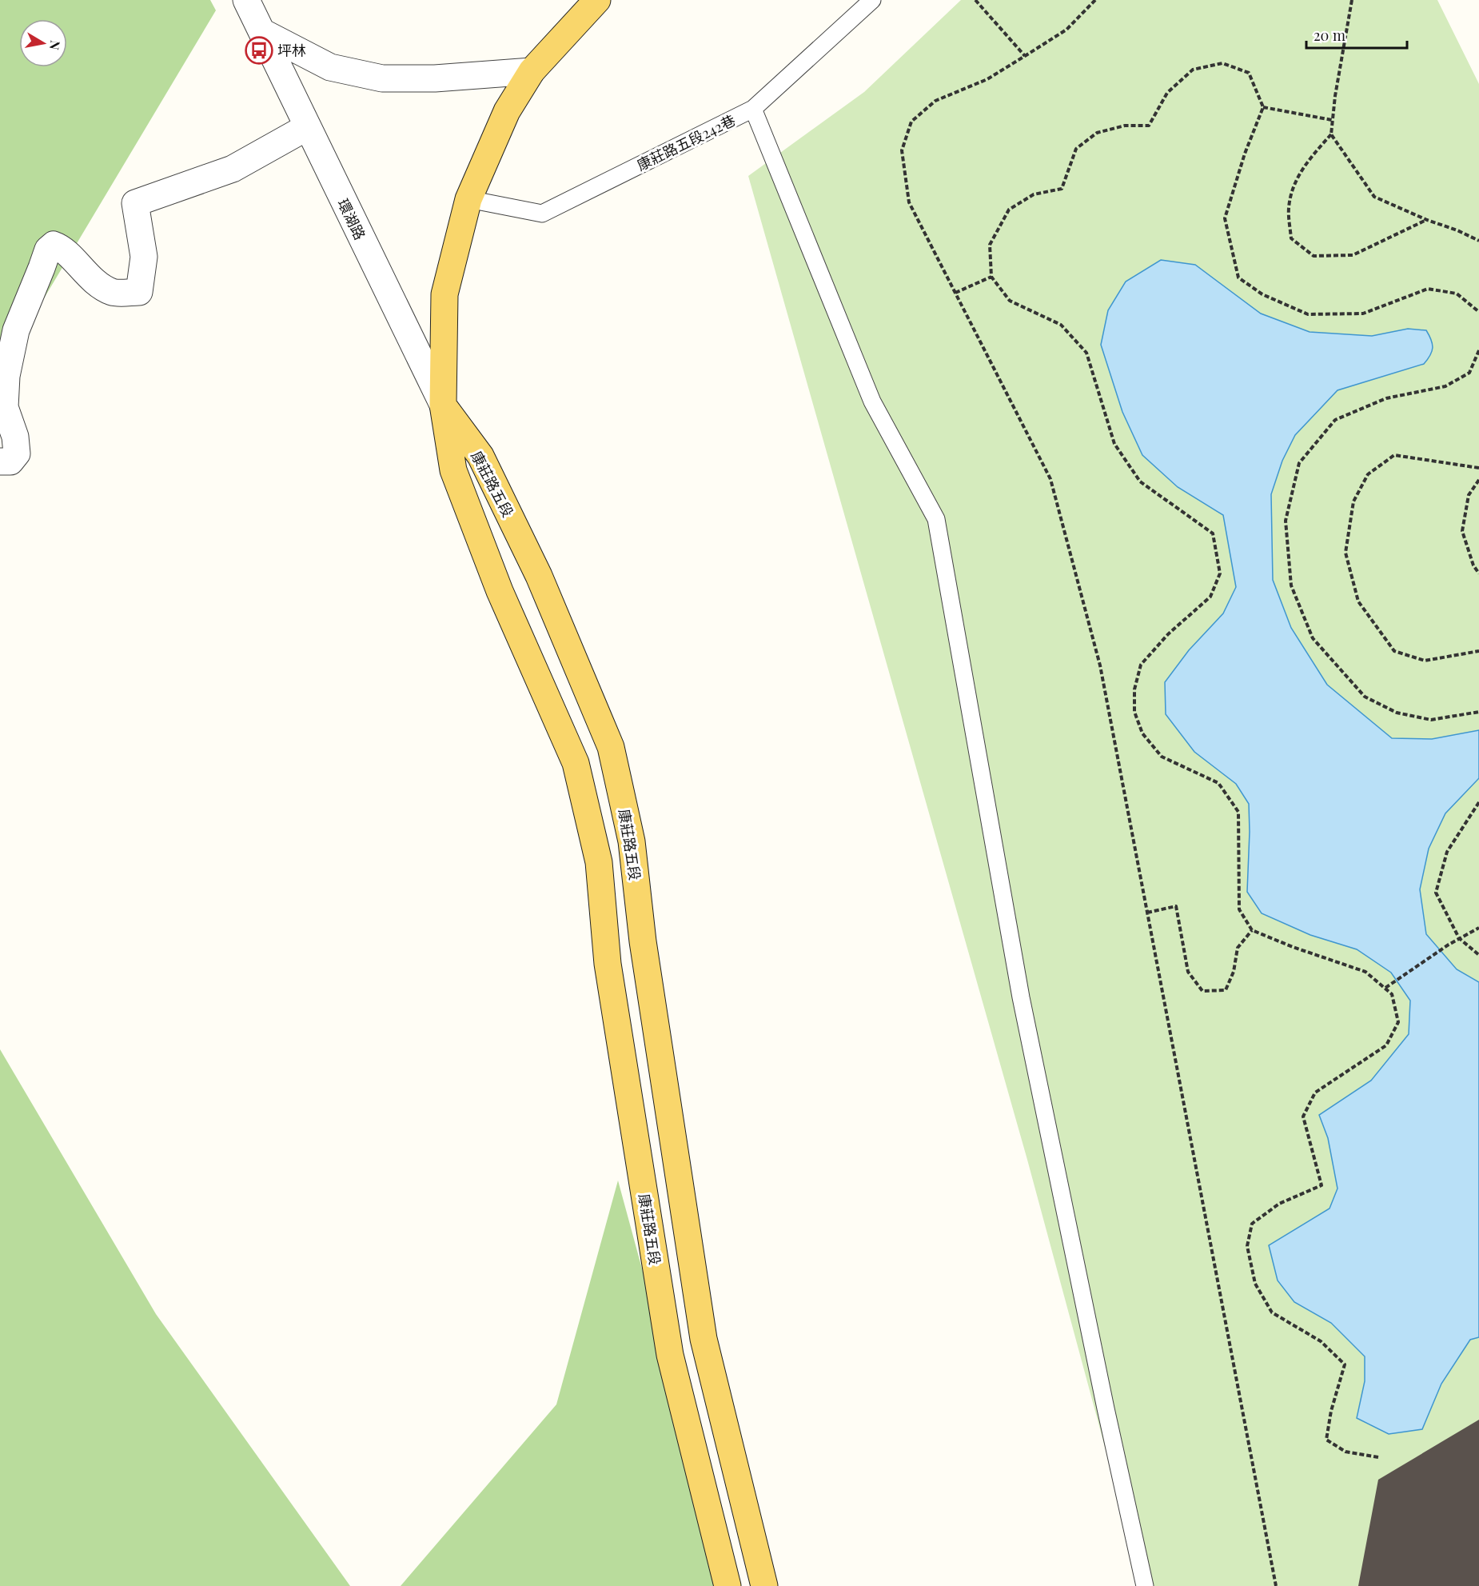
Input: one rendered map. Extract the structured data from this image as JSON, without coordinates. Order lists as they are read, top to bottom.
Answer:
{
  "streets": {
    "main road": ["康莊路五段"],
    "street": ["環湖路"],
    "lane": ["康莊路五段242巷"]
  },
  "crossings": [
    ["環湖路", "康莊路五段"]
  ],
  "places": {
    "bus stop": ["坪林"]
  },
  "scale_bar": "20 m",
  "north": "right"
}
